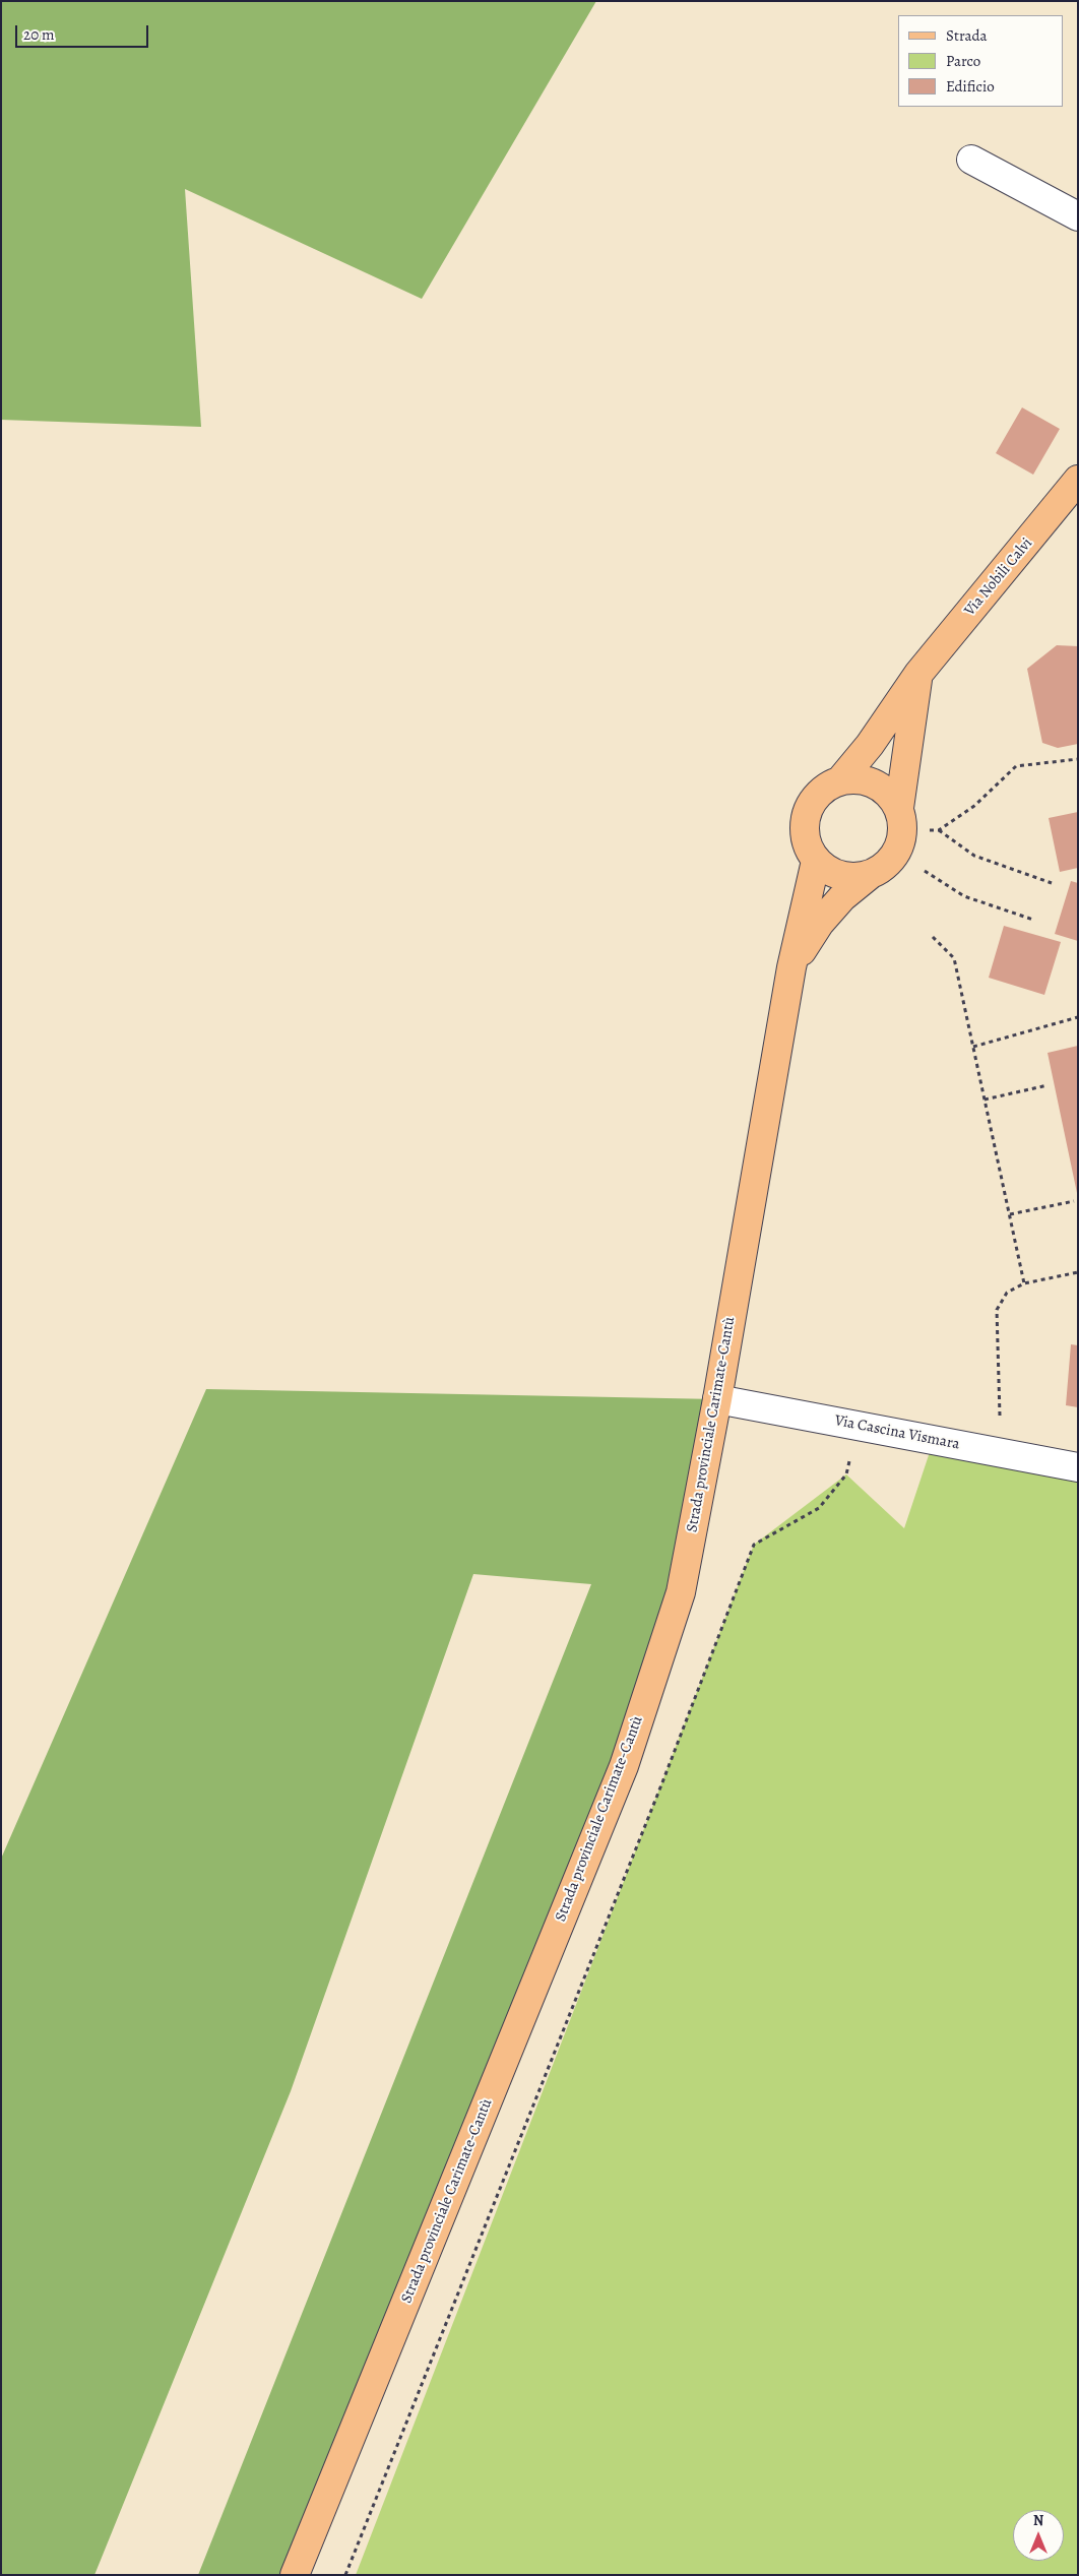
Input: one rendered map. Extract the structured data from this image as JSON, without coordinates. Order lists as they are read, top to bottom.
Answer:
{
  "streets": {
    "main road": ["Via Nobili Calvi", "Strada provinciale Carimate-Cantù"],
    "street": ["Via Cascina Vismara"]
  },
  "crossings": [
    ["Via Nobili Calvi", "Strada provinciale Carimate-Cantù"],
    ["Strada provinciale Carimate-Cantù", "Via Cascina Vismara"]
  ],
  "legend": ["Strada", "Parco", "Edificio"],
  "scale_bar": "20 m",
  "north": "top"
}
